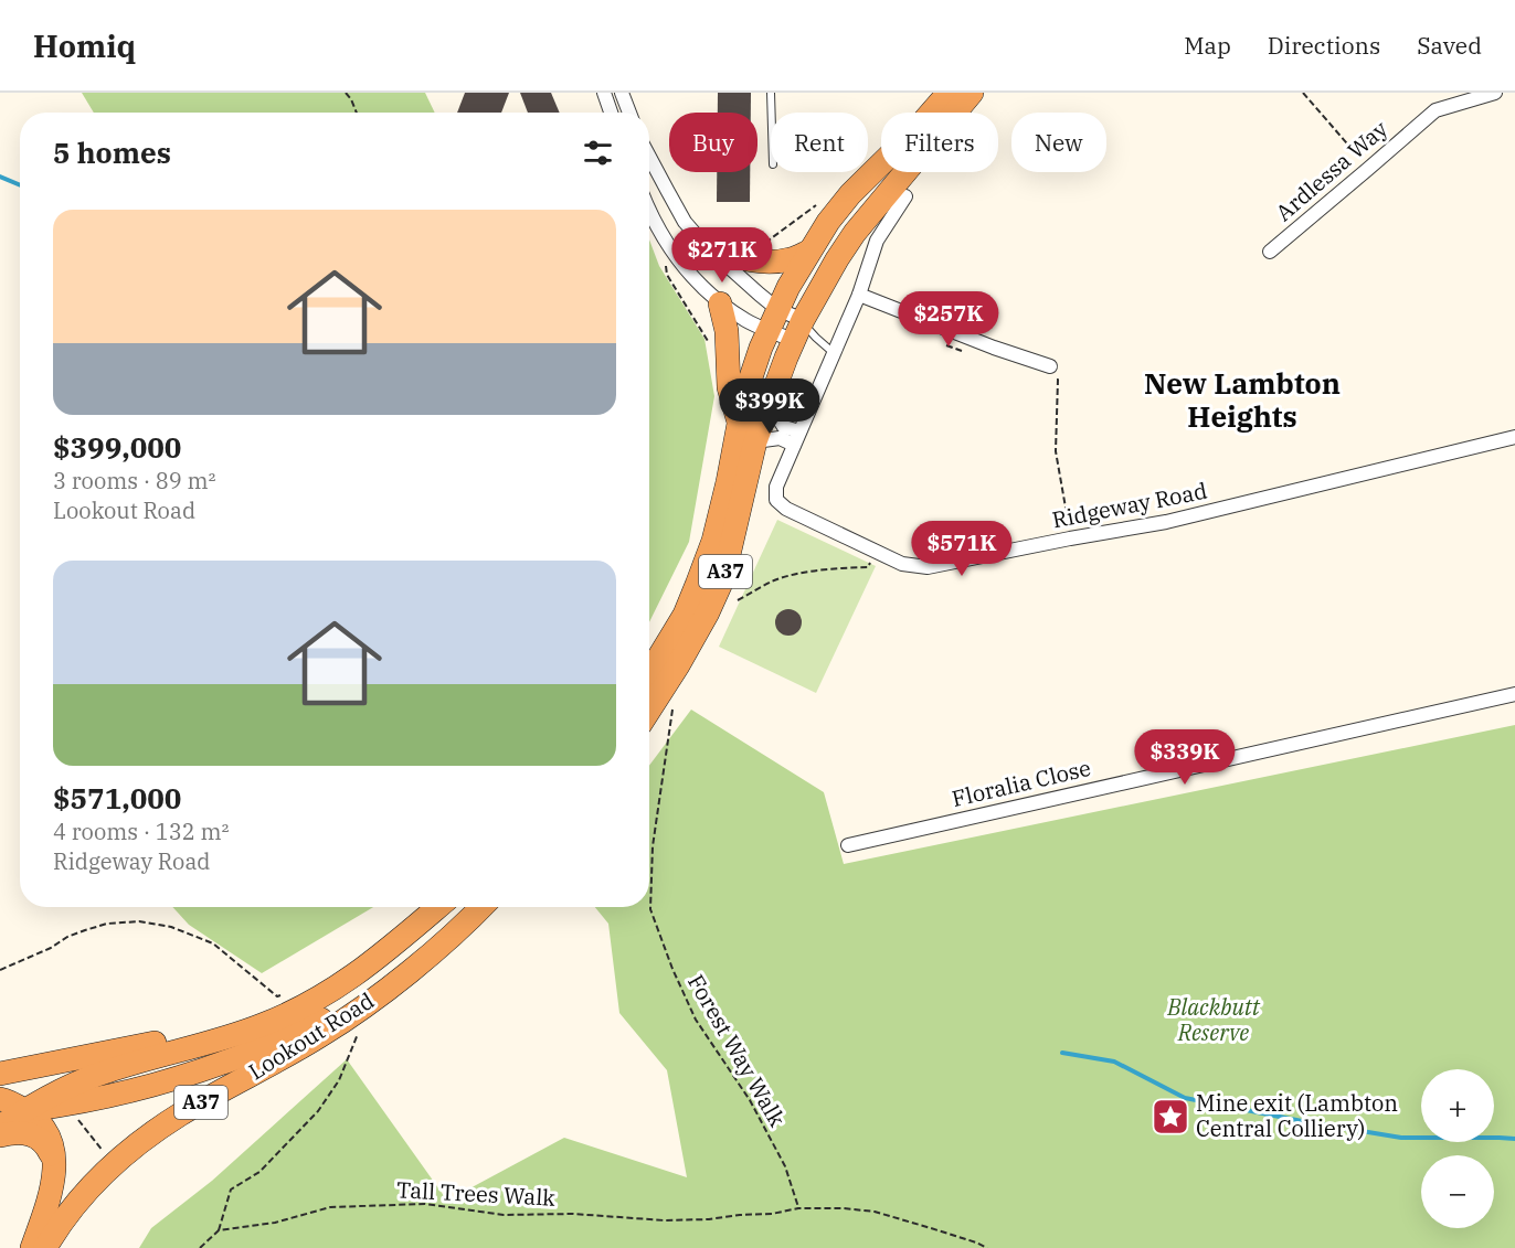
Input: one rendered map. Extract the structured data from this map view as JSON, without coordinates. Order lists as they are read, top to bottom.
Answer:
{
  "streets": {
    "highway": ["A37", "Lookout Road"],
    "street": ["Ardlessa Way", "Ridgeway Road", "Floralia Close"],
    "path": ["Forest Way Walk", "Tall Trees Walk"]
  },
  "crossings": [
    ["Forest Way Walk", "Tall Trees Walk"]
  ],
  "districts": ["New Lambton Heights"],
  "parks": ["Blackbutt Reserve"],
  "places": {
    "place": ["Mine exit (Lambton Central Colliery)"]
  },
  "page": {
    "header": "Homiq",
    "nav": ["Map", "Directions", "Saved"],
    "chip": [
      "Buy",
      "Rent",
      "Filters",
      "New"
    ],
    "heading": "5 homes",
    "list": [
      {
        "name": "$399,000",
        "note": "3 rooms · 89 m² · Lookout Road"
      },
      {
        "name": "$571,000",
        "note": "4 rooms · 132 m² · Ridgeway Road"
      }
    ],
    "price": [
      "$271K",
      "$257K",
      "$399K",
      "$571K",
      "$339K"
    ],
    "map_buttons": ["+", "−"]
  }
}
